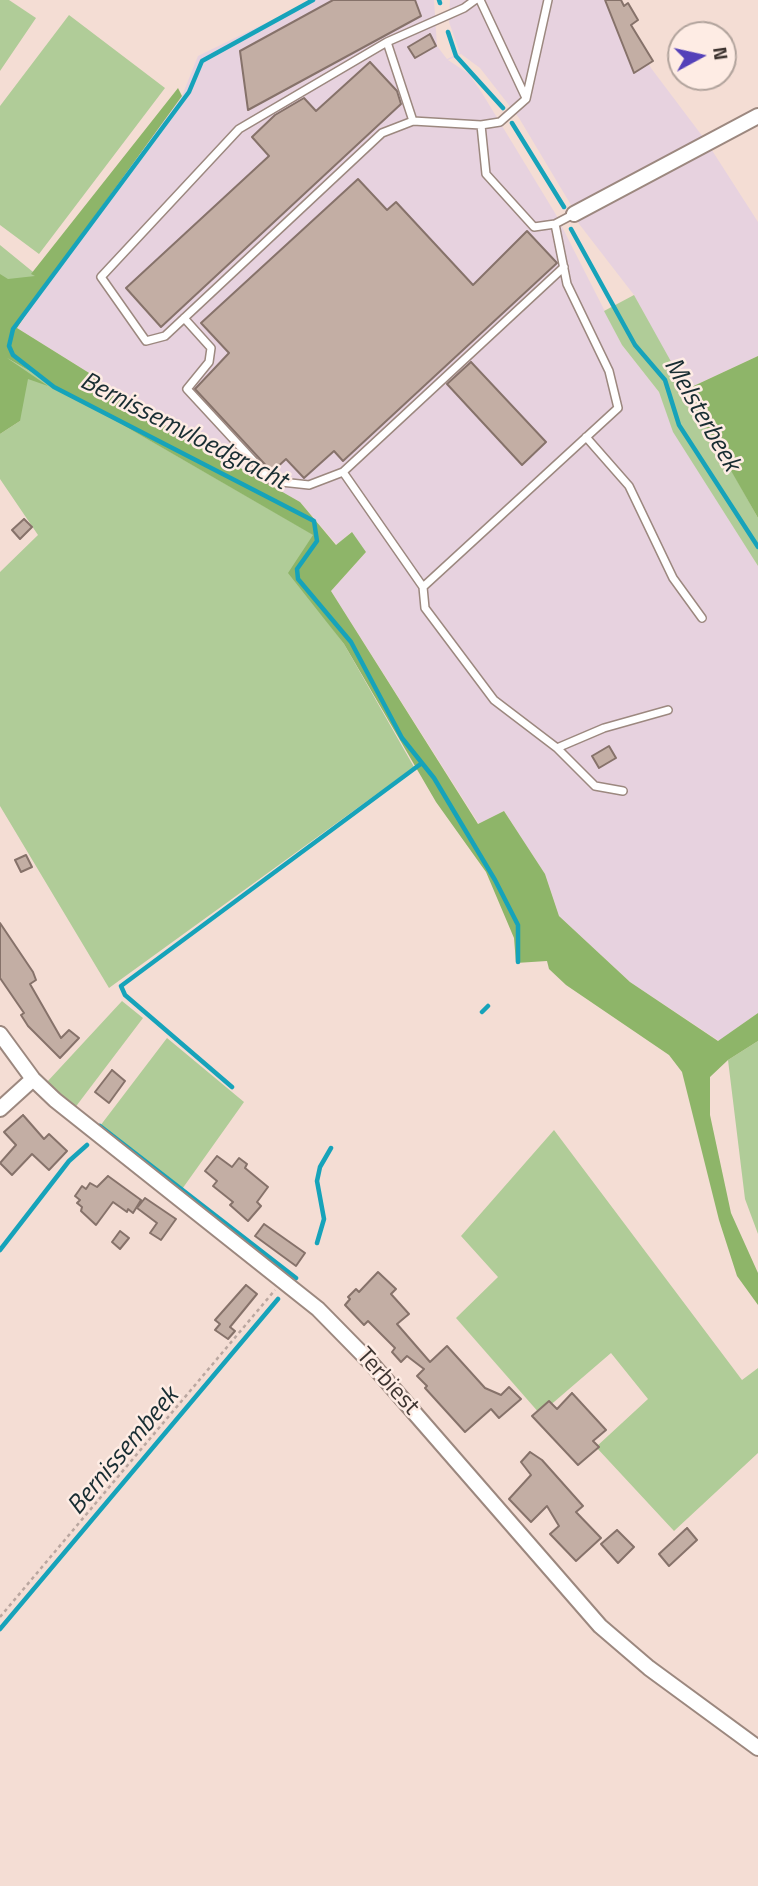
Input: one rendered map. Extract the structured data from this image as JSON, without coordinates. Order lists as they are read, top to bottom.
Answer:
{
  "streets": {
    "street": ["Terbiest"]
  },
  "water": ["Melsterbeek", "Bernissemvloedgracht", "Bernissembeek"],
  "north": "right"
}
